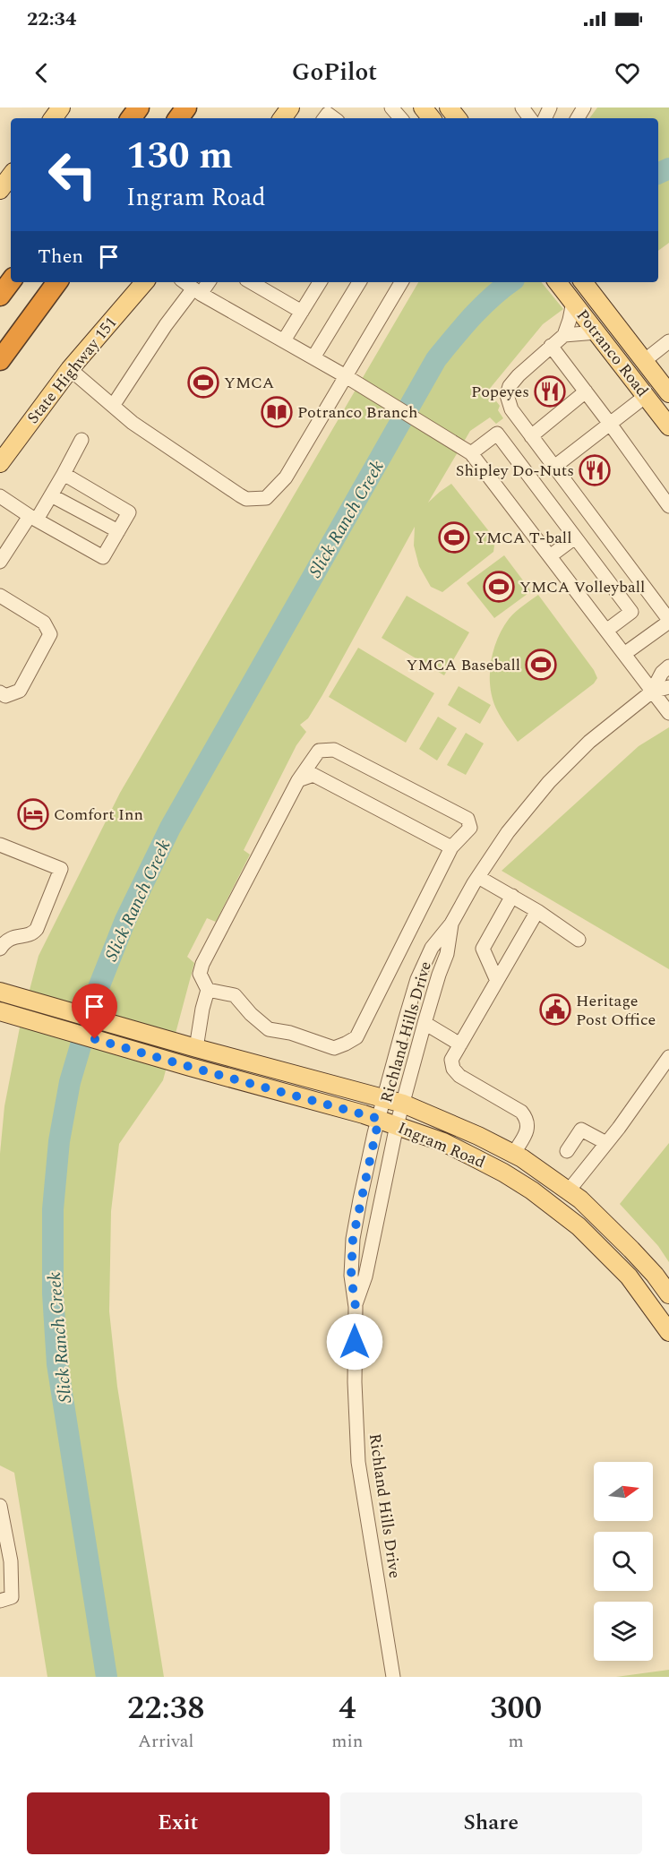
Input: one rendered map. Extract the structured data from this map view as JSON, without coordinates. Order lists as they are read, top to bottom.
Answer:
{
  "streets": {
    "main road": ["Potranco Road", "State Highway 151", "Ingram Road"],
    "street": ["Richland Hills Drive"]
  },
  "crossings": [
    ["Richland Hills Drive", "Ingram Road"]
  ],
  "water": ["Slick Ranch Creek"],
  "places": {
    "sports": [
      "YMCA",
      "YMCA T-ball",
      "YMCA Volleyball",
      "YMCA Baseball"
    ],
    "restaurant": ["Popeyes", "Shipley Do-Nuts"],
    "library": ["Potranco Branch"],
    "hotel": ["Comfort Inn"],
    "public building": ["Heritage Post Office"]
  },
  "north": "right",
  "page": {
    "status": "22:34",
    "header": "GoPilot",
    "turn": ["130 m", "Ingram Road"],
    "then": "Then",
    "eta": [
      "22:38",
      "Arrival",
      "4",
      "min",
      "300",
      "m"
    ],
    "buttons": ["Exit", "Share"]
  }
}
